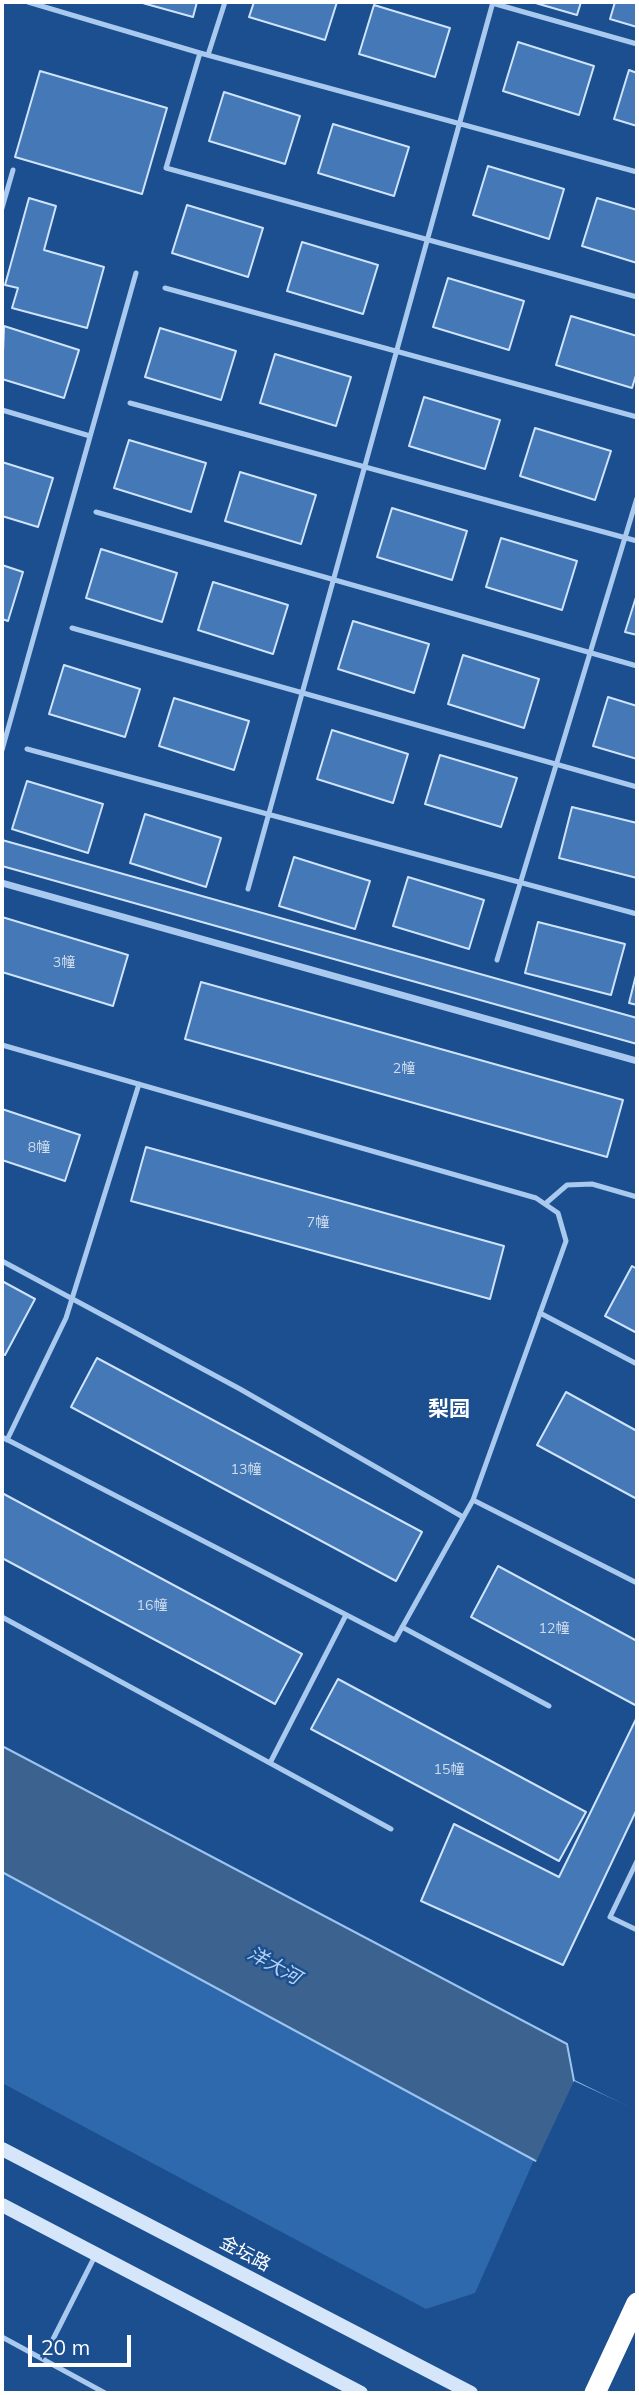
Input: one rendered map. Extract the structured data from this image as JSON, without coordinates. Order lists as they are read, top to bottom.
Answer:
{
  "streets": {
    "street": ["金坛路"]
  },
  "districts": ["梨园"],
  "water": ["洋大河"],
  "house_numbers": [
    "3幢",
    "2幢",
    "8幢",
    "7幢",
    "13幢",
    "16幢",
    "12幢",
    "15幢"
  ],
  "scale_bar": "20 m"
}
